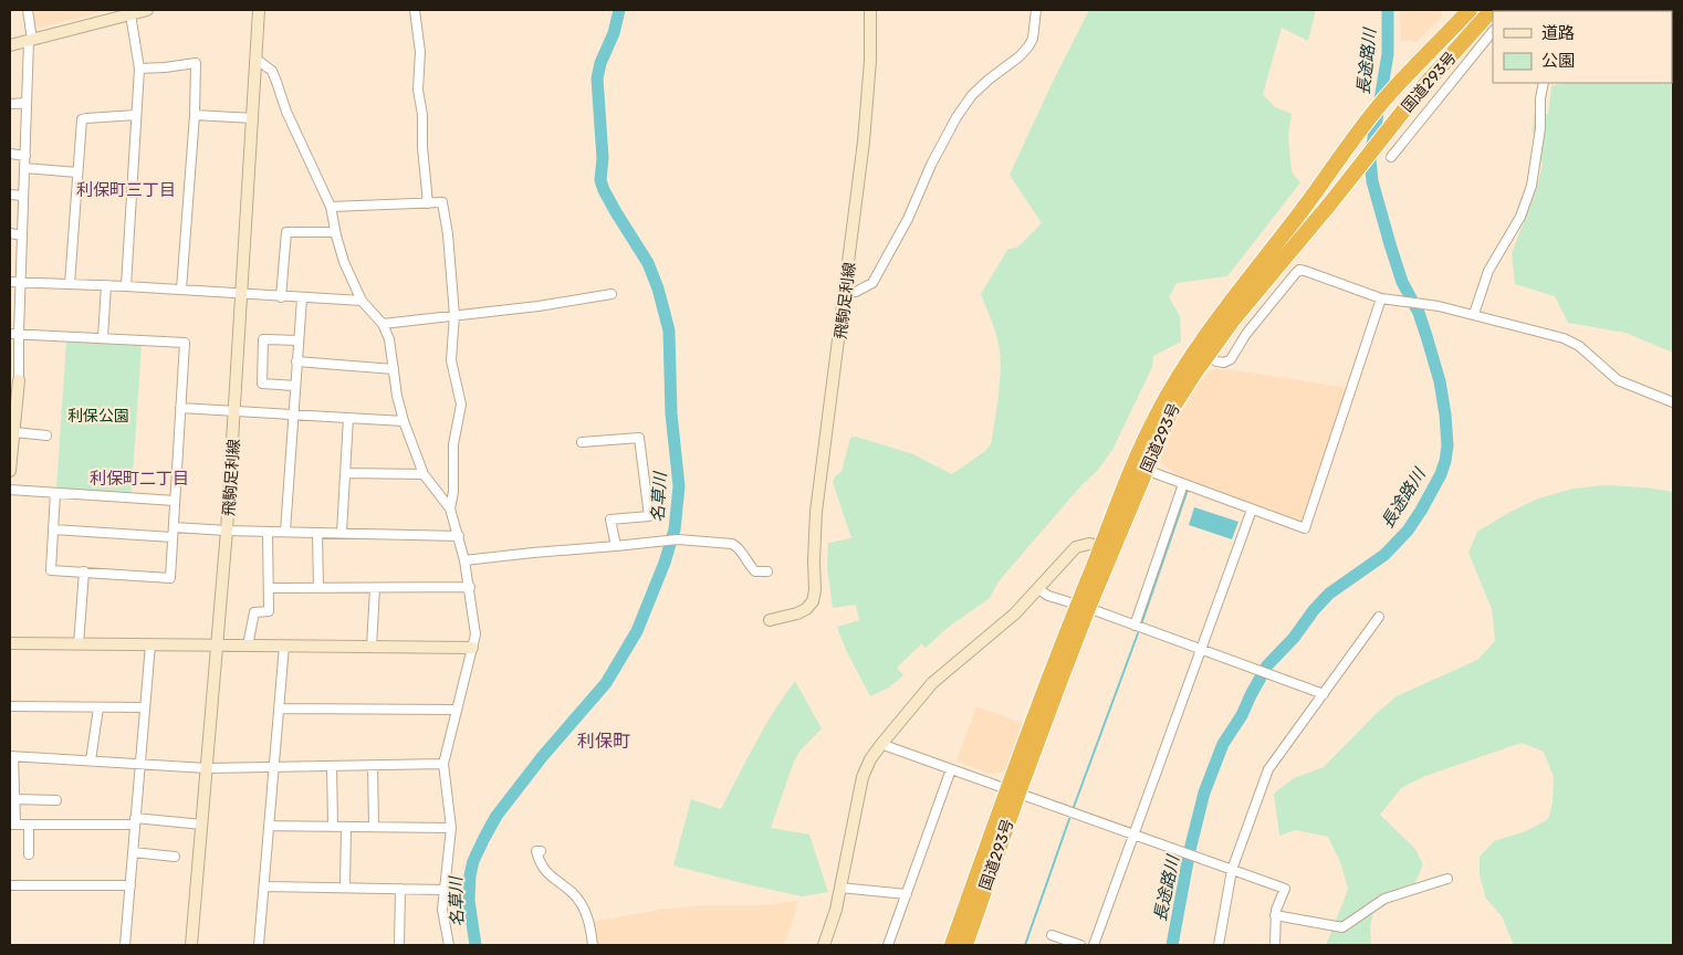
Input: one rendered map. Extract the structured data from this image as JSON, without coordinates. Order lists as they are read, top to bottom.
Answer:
{
  "streets": {
    "highway": ["国道293号"],
    "main road": ["飛駒足利線"]
  },
  "districts": ["利保町三丁目", "利保町二丁目", "利保町"],
  "water": ["長途路川", "名草川"],
  "parks": ["利保公園"],
  "legend": ["道路", "公園"]
}
